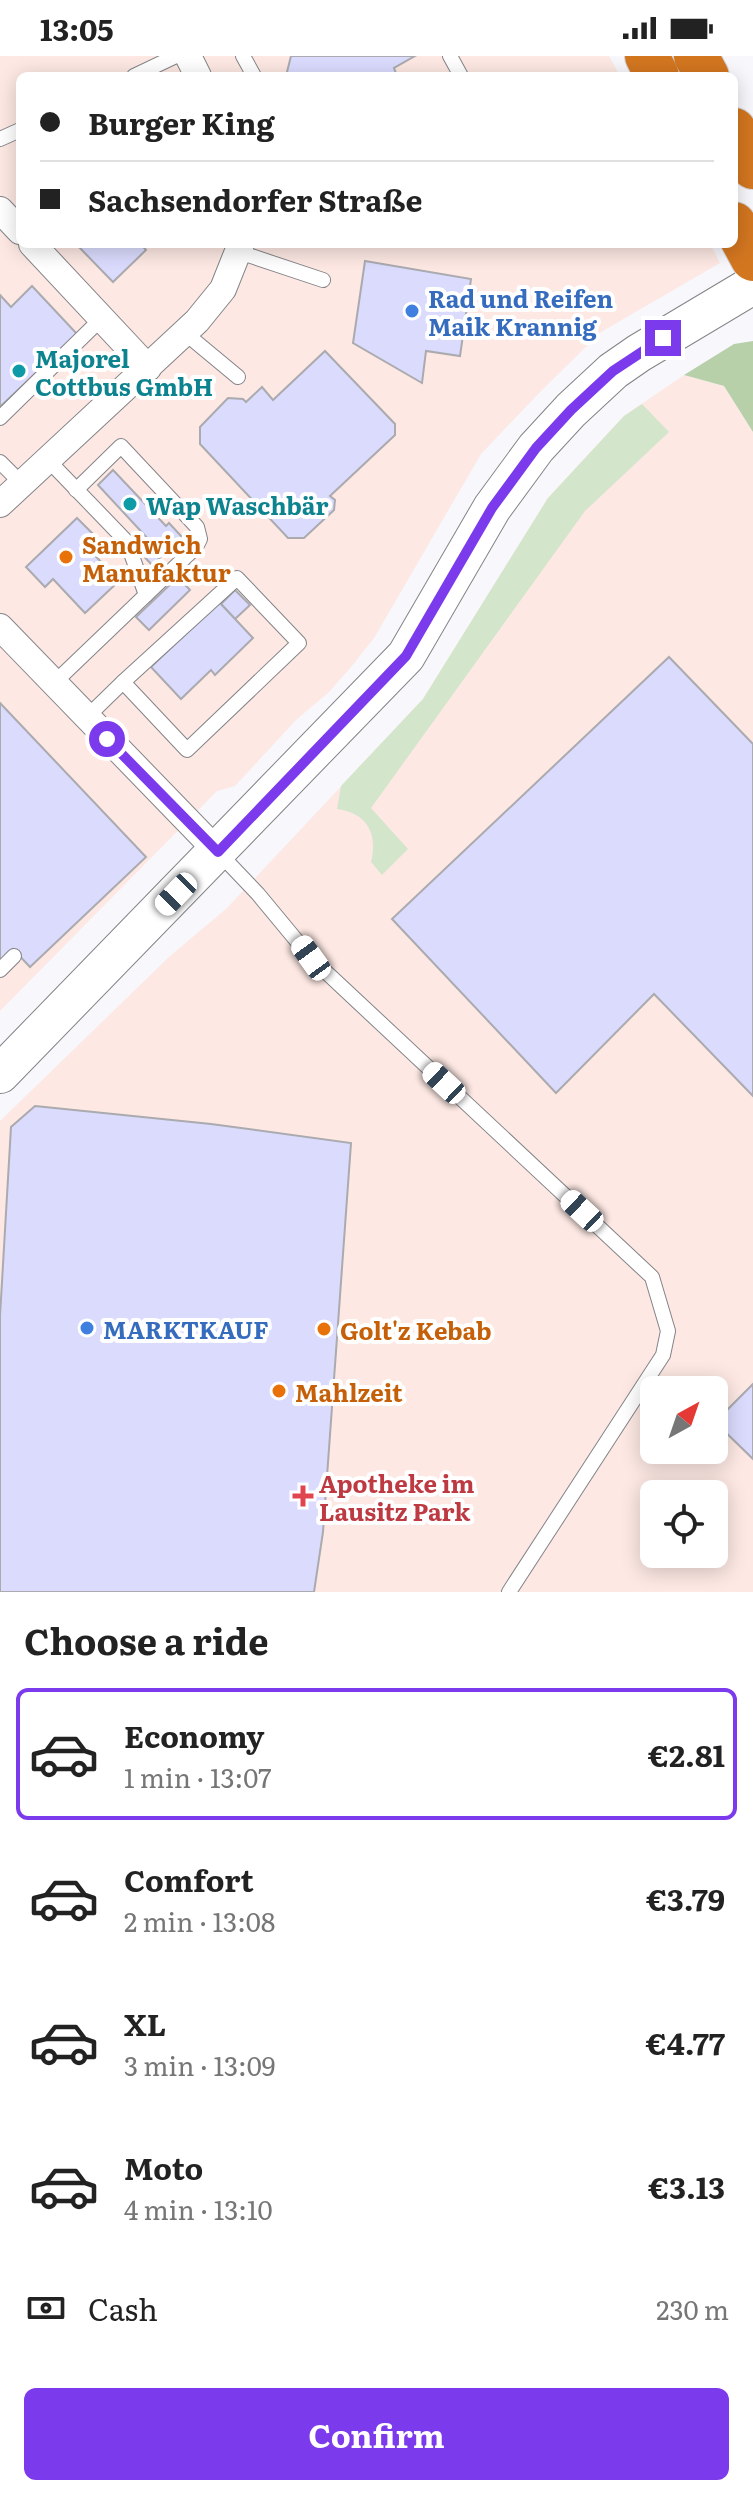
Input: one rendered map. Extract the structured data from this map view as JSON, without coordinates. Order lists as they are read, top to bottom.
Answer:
{
  "places": {
    "other": [
      "Rad und Reifen Maik Krannig",
      "Majorel Cottbus GmbH",
      "Wap Waschbär",
      "Sandwich Manufaktur",
      "MARKTKAUF",
      "Golt'z Kebab",
      "Mahlzeit"
    ],
    "health": ["Apotheke im Lausitz Park"]
  },
  "north": "top right",
  "page": {
    "status": "13:05",
    "banner": ["Burger King", "Sachsendorfer Straße"],
    "heading": "Choose a ride",
    "list": [
      {
        "name": "Economy",
        "note": "1 min · 13:07",
        "value": "€2.81"
      },
      {
        "name": "Comfort",
        "note": "2 min · 13:08",
        "value": "€3.79"
      },
      {
        "name": "XL",
        "note": "3 min · 13:09",
        "value": "€4.77"
      },
      {
        "name": "Moto",
        "note": "4 min · 13:10",
        "value": "€3.13"
      }
    ],
    "pay": ["Cash", "230 m"],
    "buttons": "Confirm"
  }
}
